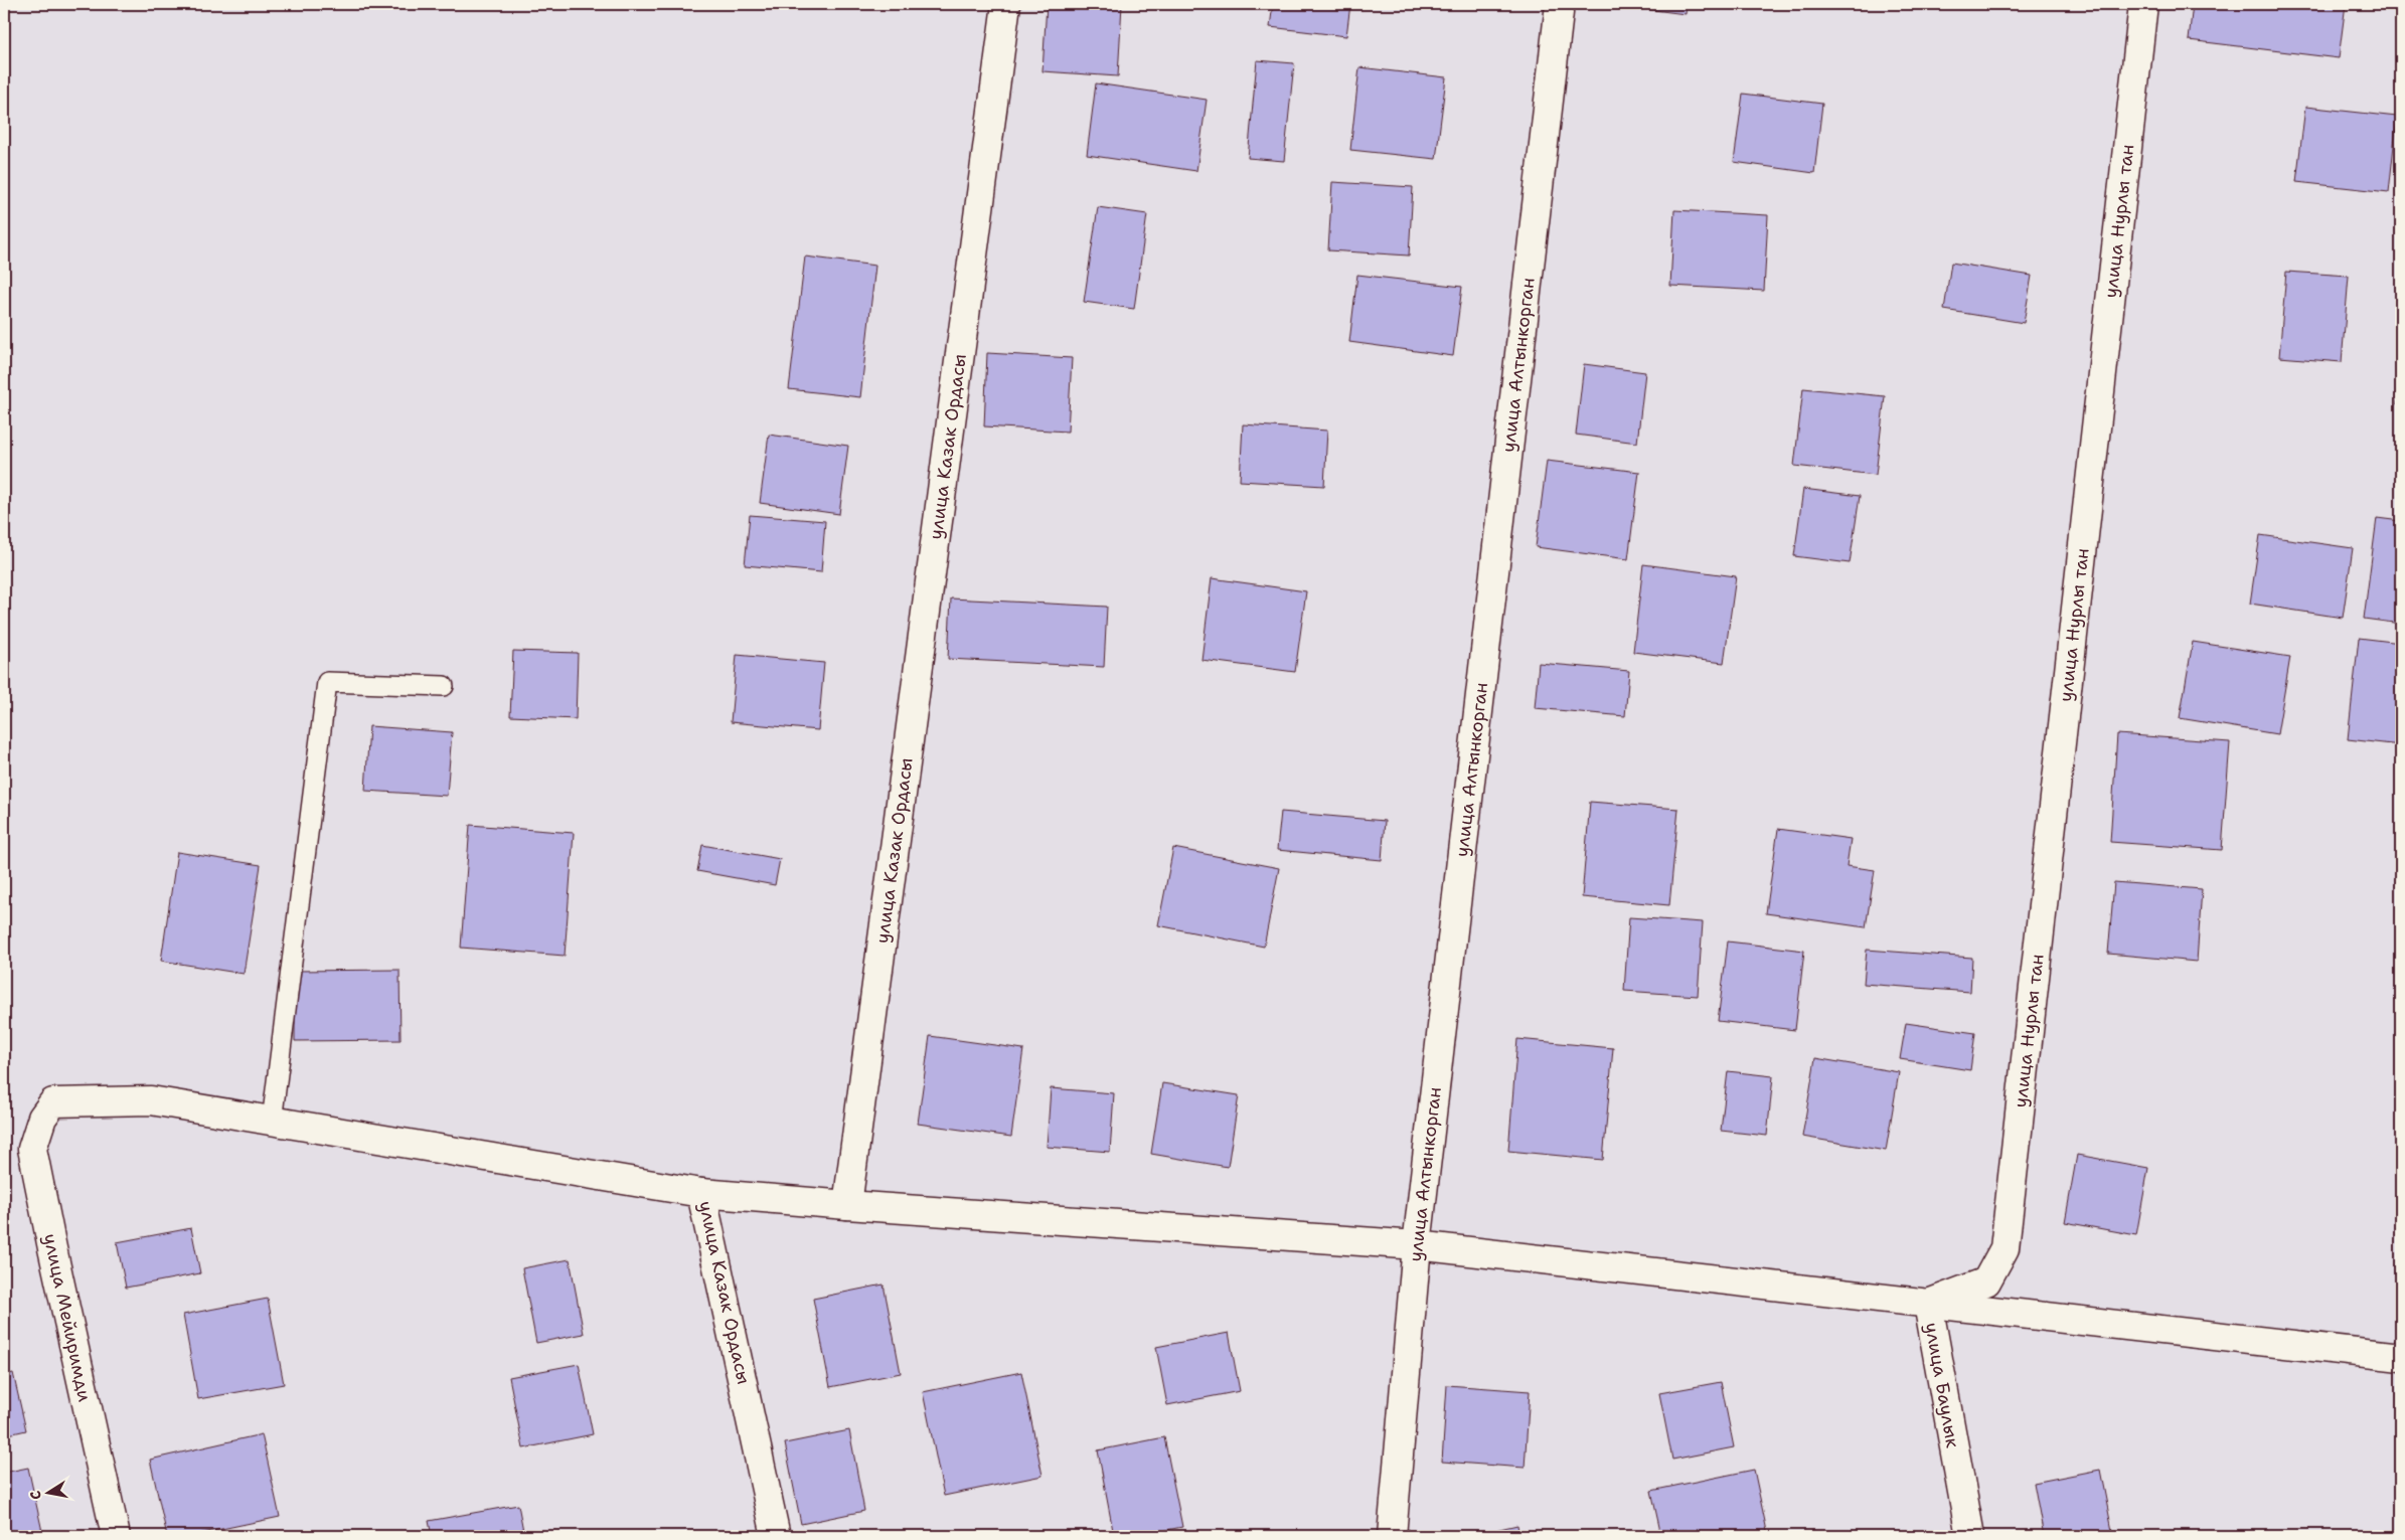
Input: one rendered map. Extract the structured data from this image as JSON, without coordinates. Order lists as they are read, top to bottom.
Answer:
{
  "streets": {
    "street": [
      "улица Нурлы тан",
      "улица Алтынкорган",
      "улица Казак Ордасы",
      "улица Мейиримди",
      "улица Баулык"
    ]
  },
  "crossings": [
    ["улица Нурлы тан", "улица Баулык"]
  ],
  "north": "left"
}
